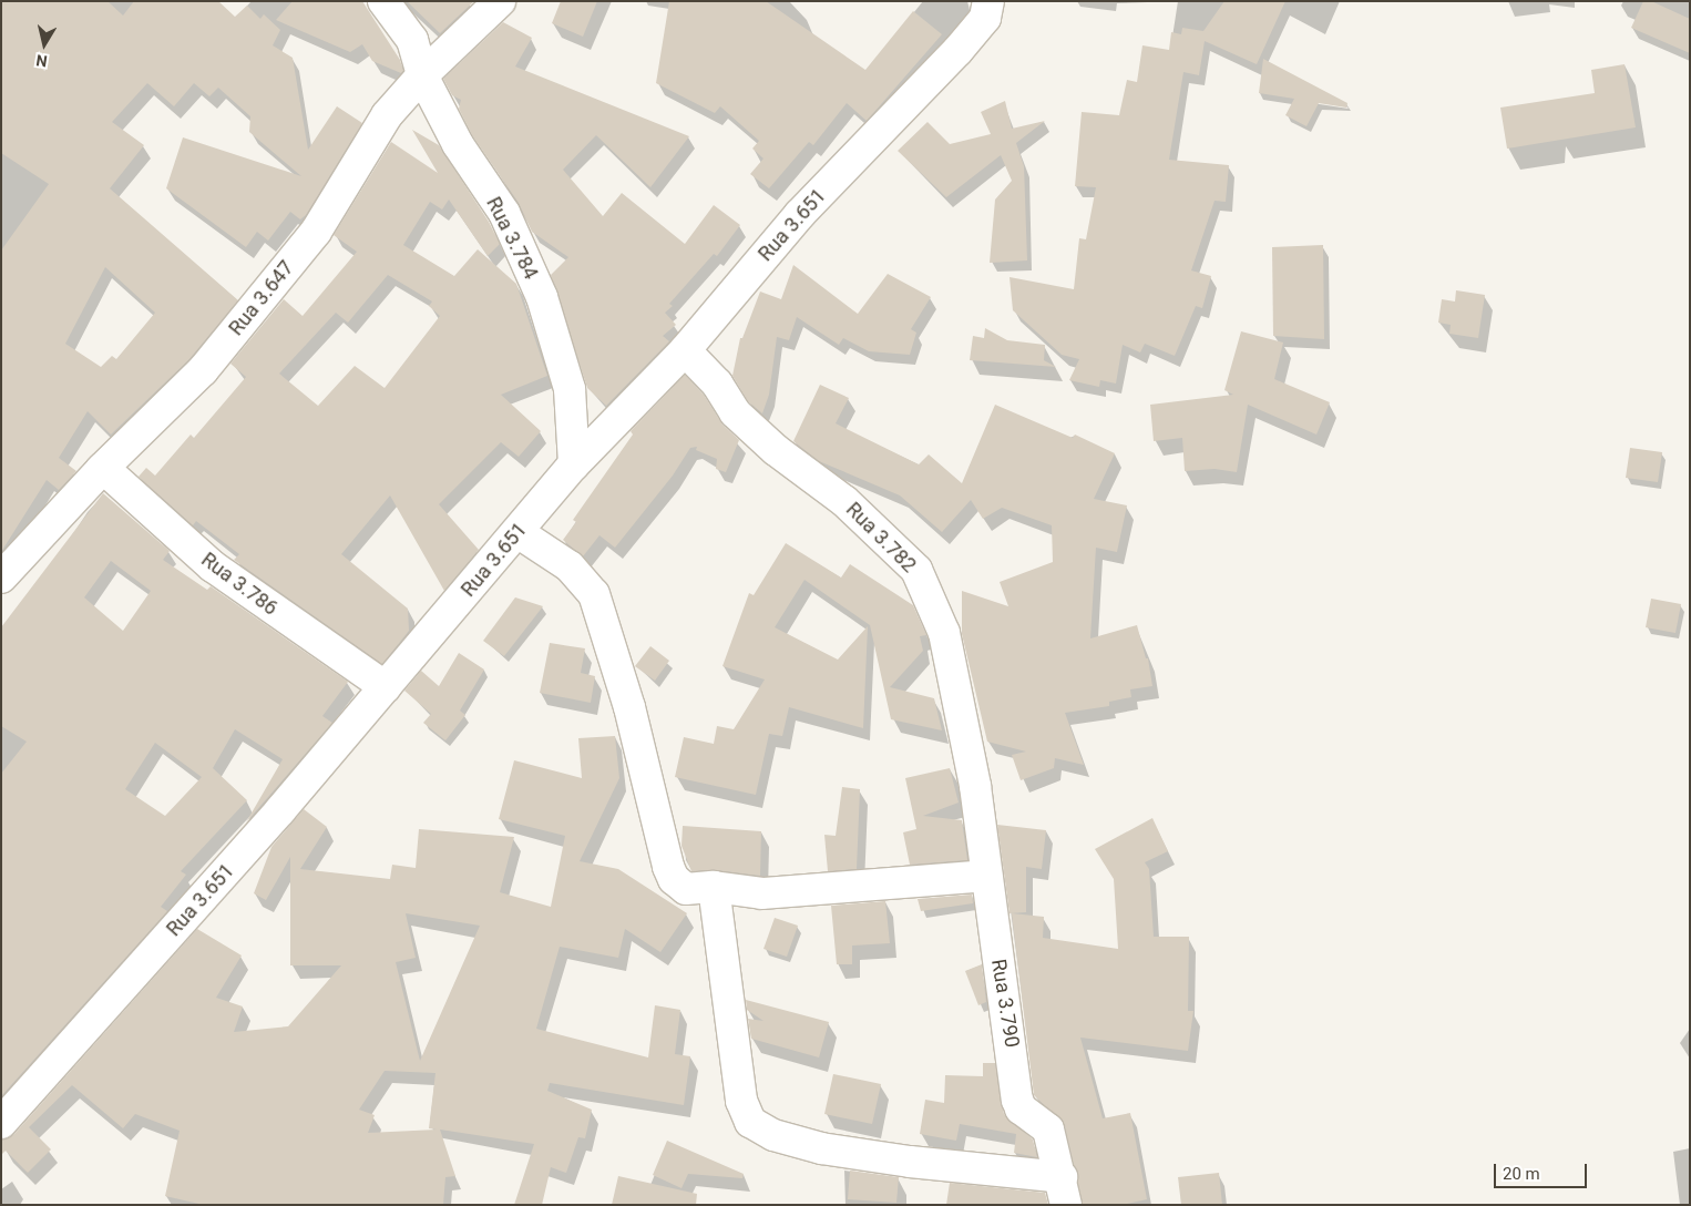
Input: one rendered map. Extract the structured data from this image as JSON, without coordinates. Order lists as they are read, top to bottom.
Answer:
{
  "streets": {
    "street": [
      "Rua 3.651",
      "Rua 3.784",
      "Rua 3.647",
      "Rua 3.782",
      "Rua 3.786",
      "Rua 3.790"
    ]
  },
  "crossings": [
    ["Rua 3.651", "Rua 3.784"],
    ["Rua 3.651", "Rua 3.782"],
    ["Rua 3.651", "Rua 3.786"],
    ["Rua 3.784", "Rua 3.647"],
    ["Rua 3.647", "Rua 3.786"],
    ["Rua 3.782", "Rua 3.790"]
  ],
  "scale_bar": "20 m",
  "north": "bottom"
}
